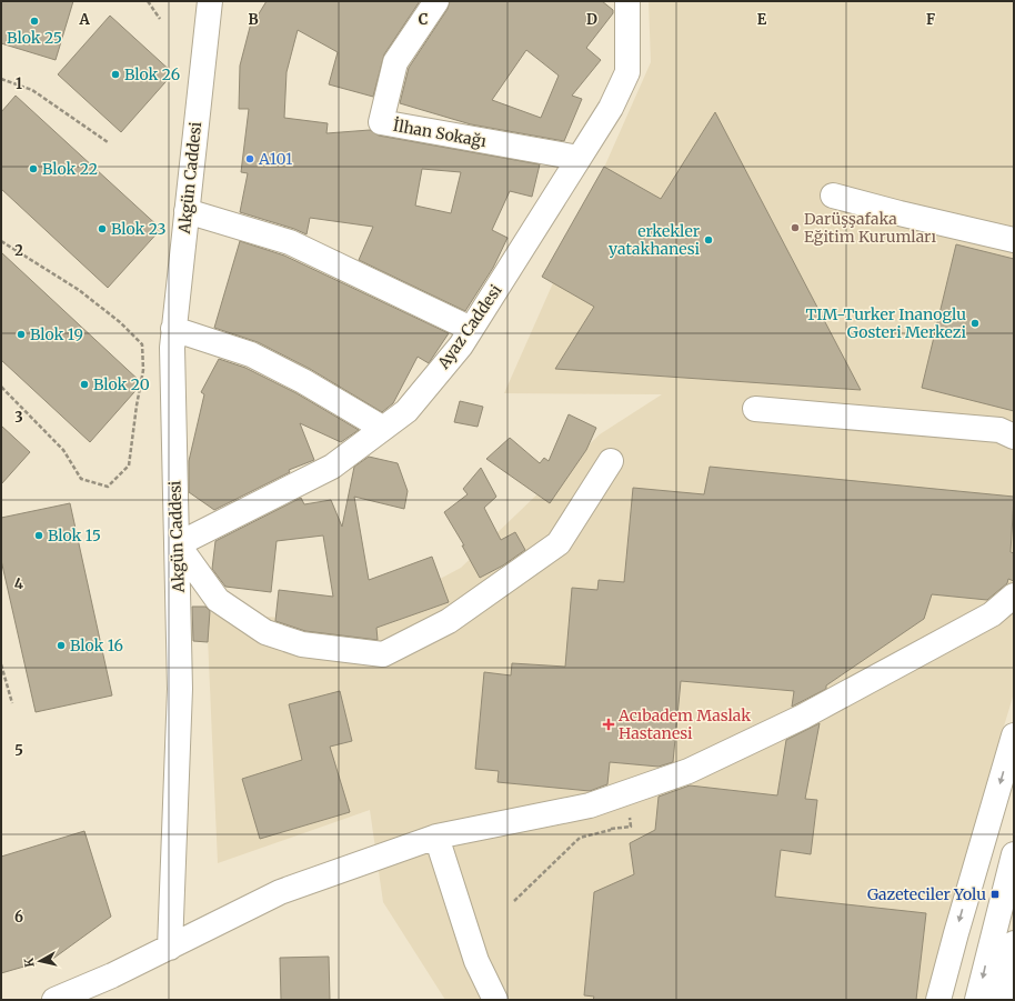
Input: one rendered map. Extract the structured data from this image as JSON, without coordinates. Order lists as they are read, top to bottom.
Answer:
{
  "streets": {
    "street": ["İlhan Sokağı", "Akgün Caddesi", "Ayaz Caddesi"]
  },
  "crossings": [
    ["İlhan Sokağı", "Ayaz Caddesi"],
    ["Akgün Caddesi", "Ayaz Caddesi"]
  ],
  "places": {
    "other": [
      "Blok 25",
      "Blok 26",
      "A101",
      "Blok 22",
      "Darüşşafaka Eğitim Kurumları",
      "Blok 23",
      "erkekler yatakhanesi",
      "TIM-Turker Inanoglu Gosteri Merkezi",
      "Blok 19",
      "Blok 20",
      "Blok 15",
      "Blok 16"
    ],
    "health": ["Acıbadem Maslak Hastanesi"],
    "transit": ["Gazeteciler Yolu"]
  },
  "north": "left",
  "grid": {
    "columns": [
      "A",
      "B",
      "C",
      "D",
      "E",
      "F"
    ],
    "rows": [
      "1",
      "2",
      "3",
      "4",
      "5",
      "6"
    ]
  }
}
